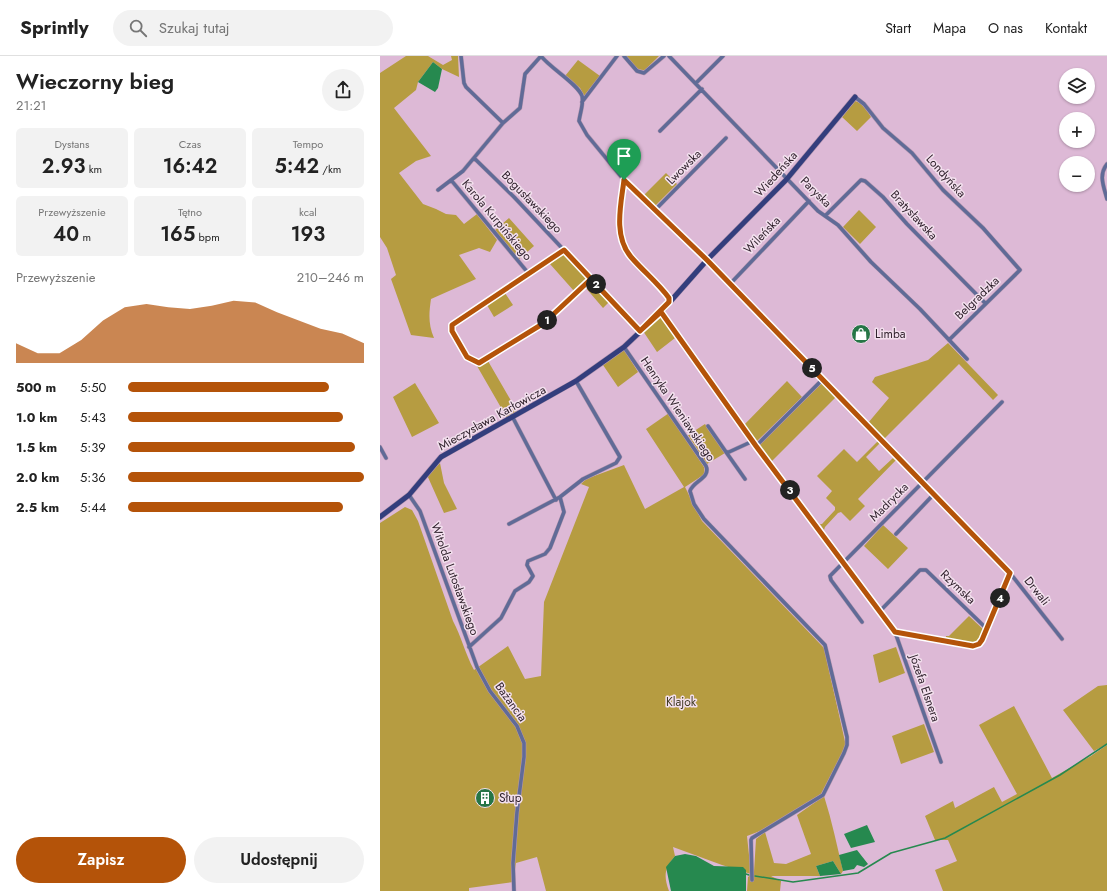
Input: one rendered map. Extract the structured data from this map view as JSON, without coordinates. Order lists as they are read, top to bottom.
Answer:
{
  "streets": {
    "street": [
      "Lwowska",
      "Wiedeńska",
      "Londyńska",
      "Paryska",
      "Bogusławskiego",
      "Bratysławska",
      "Karola Kurpińskiego",
      "Wileńska",
      "Belgradzka",
      "Henryka Wieniawskiego",
      "Mieczysława Karłowicza",
      "Madrycka",
      "Witolda Lutosławskiego",
      "Rzymska",
      "Drwali",
      "Józefa Elsnera",
      "Bażancia"
    ]
  },
  "crossings": [
    ["Lwowska", "Drwali"],
    ["Wiedeńska", "Londyńska"],
    ["Wiedeńska", "Paryska"],
    ["Wiedeńska", "Drwali"],
    ["Londyńska", "Belgradzka"],
    ["Paryska", "Bratysławska"],
    ["Paryska", "Wileńska"],
    ["Paryska", "Belgradzka"],
    ["Bratysławska", "Belgradzka"],
    ["Wileńska", "Drwali"],
    ["Henryka Wieniawskiego", "Mieczysława Karłowicza"],
    ["Mieczysława Karłowicza", "Witolda Lutosławskiego"],
    ["Madrycka", "Drwali"],
    ["Madrycka", "Józefa Elsnera"],
    ["Witolda Lutosławskiego", "Bażancia"],
    ["Rzymska", "Józefa Elsnera"]
  ],
  "parks": ["Klajok"],
  "places": {
    "shop": ["Limba"],
    "building": ["Słup"]
  },
  "page": {
    "header": "Sprintly",
    "search": "Szukaj tutaj",
    "nav": [
      "Start",
      "Mapa",
      "O nas",
      "Kontakt"
    ],
    "heading": ["Wieczorny bieg", "21:21"],
    "map_buttons": ["+", "−"],
    "stats": [
      ["Dystans", "2.93 km"],
      ["Czas", "16:42"],
      ["Tempo", "5:42 /km"],
      ["Przewyższenie", "40 m"],
      ["Tętno", "165 bpm"],
      ["kcal", "193"]
    ],
    "chart": ["Przewyższenie", "210–246 m"],
    "pins": [
      "2",
      "1",
      "5",
      "3",
      "4"
    ],
    "list": [
      {
        "name": "500 m",
        "note": "5:50"
      },
      {
        "name": "1.0 km",
        "note": "5:43"
      },
      {
        "name": "1.5 km",
        "note": "5:39"
      },
      {
        "name": "2.0 km",
        "note": "5:36"
      },
      {
        "name": "2.5 km",
        "note": "5:44"
      }
    ],
    "buttons": ["Zapisz", "Udostępnij"]
  }
}
